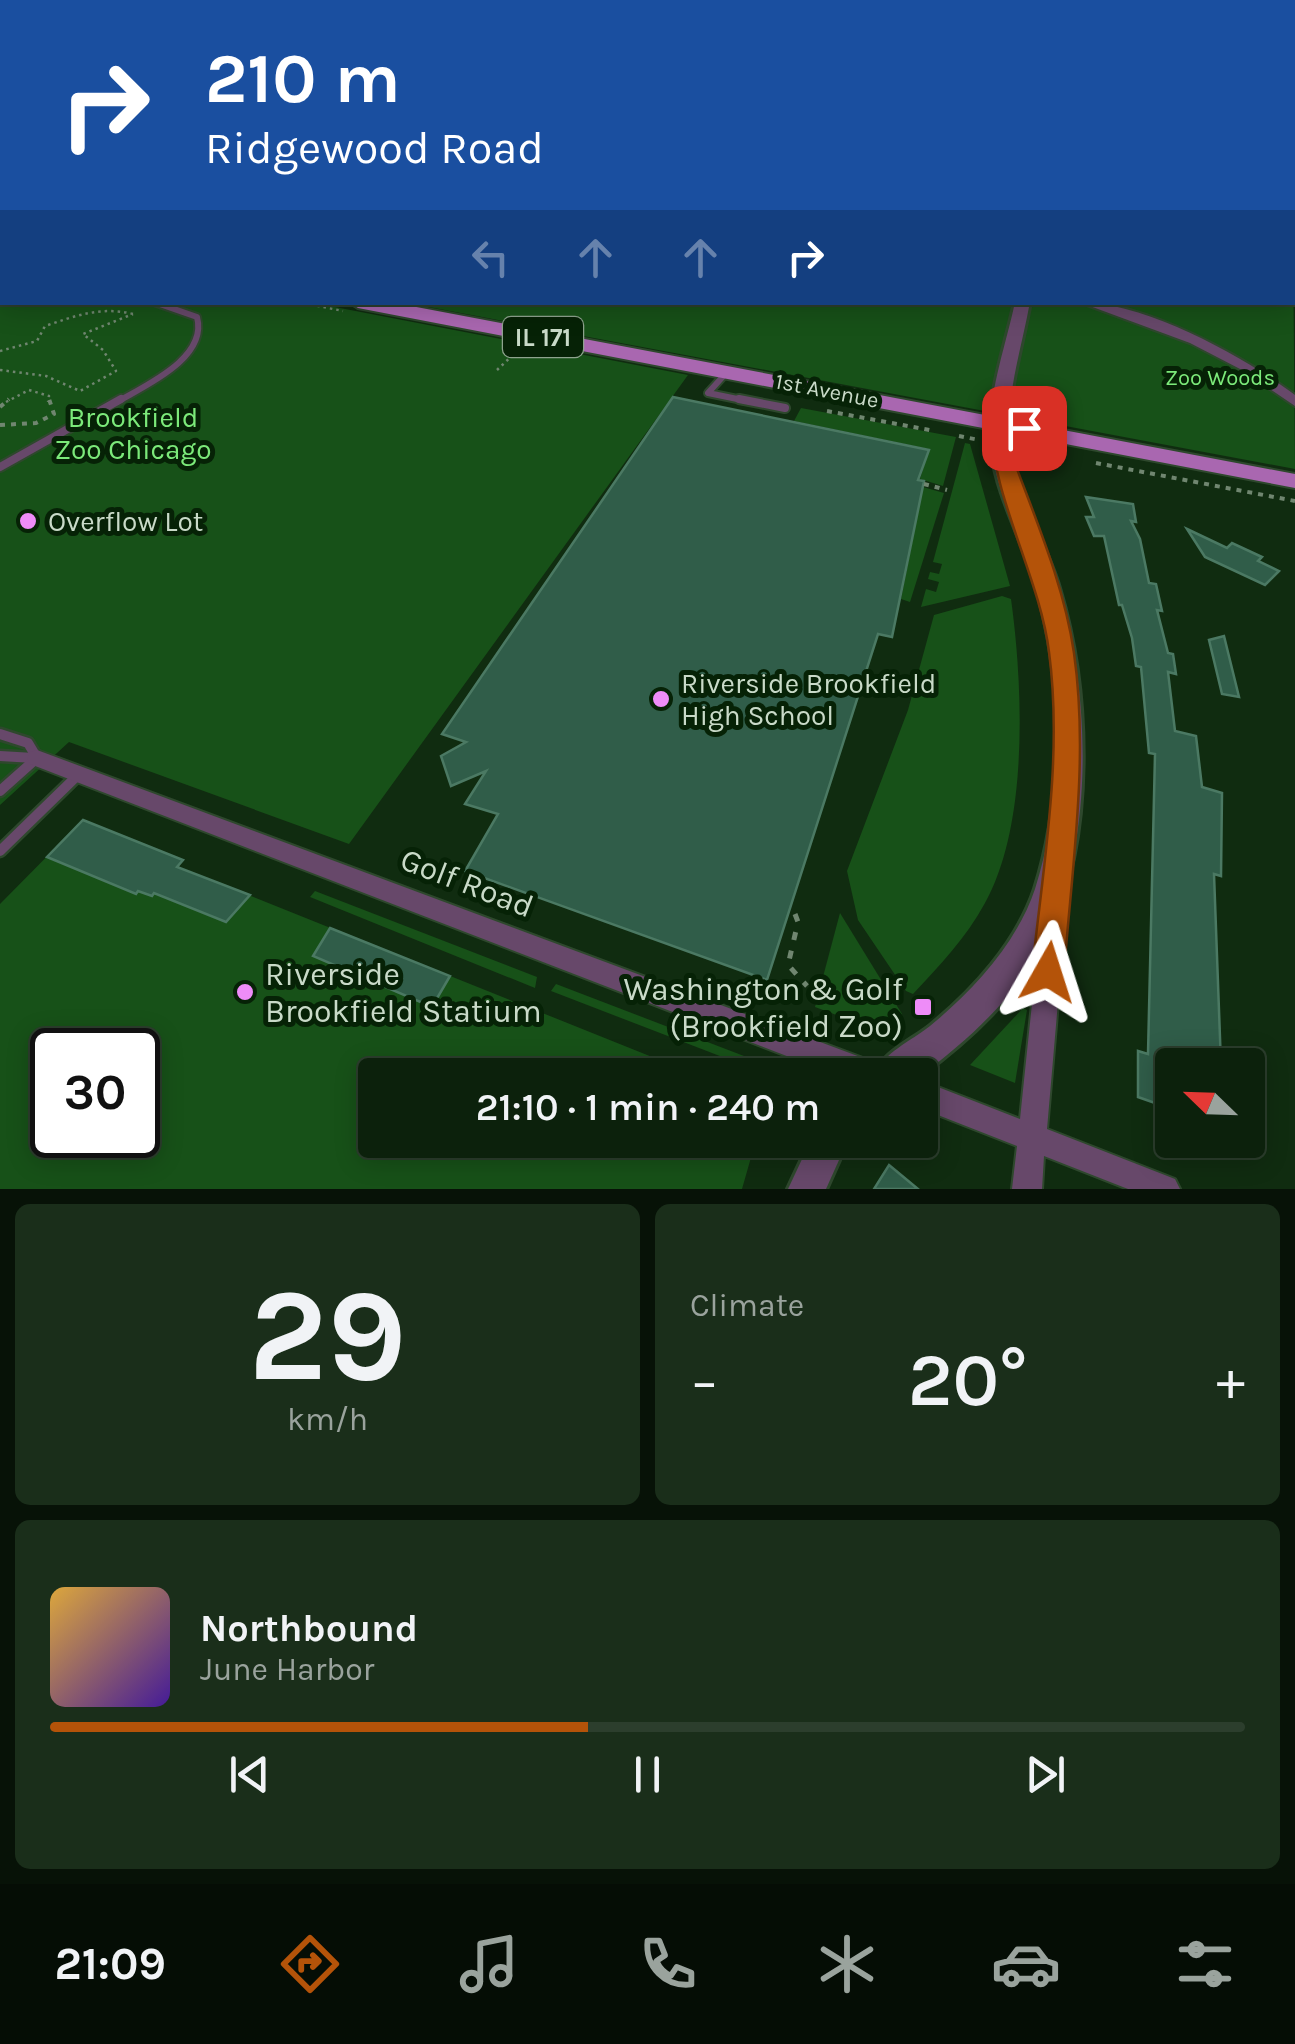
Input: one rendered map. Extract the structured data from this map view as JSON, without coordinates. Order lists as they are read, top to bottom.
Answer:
{
  "streets": {
    "main road": ["IL 171", "1st Avenue"],
    "street": ["Golf Road"]
  },
  "parks": ["Zoo Woods", "Brookfield Zoo Chicago"],
  "places": {
    "other": ["Overflow Lot", "Riverside Brookfield High School", "Riverside Brookfield Statium"],
    "transit": ["Washington & Golf (Brookfield Zoo)"]
  },
  "north": "top left",
  "page": {
    "turn": ["210 m", "Ridgewood Road"],
    "limit": "30",
    "trip": "21:10 · 1 min · 240 m",
    "tile": [
      ["29", "km/h"],
      "Climate"
    ],
    "heat": ["−", "20°", "+"],
    "song": ["Northbound", "June Harbor"],
    "tabs": "21:09"
  }
}
